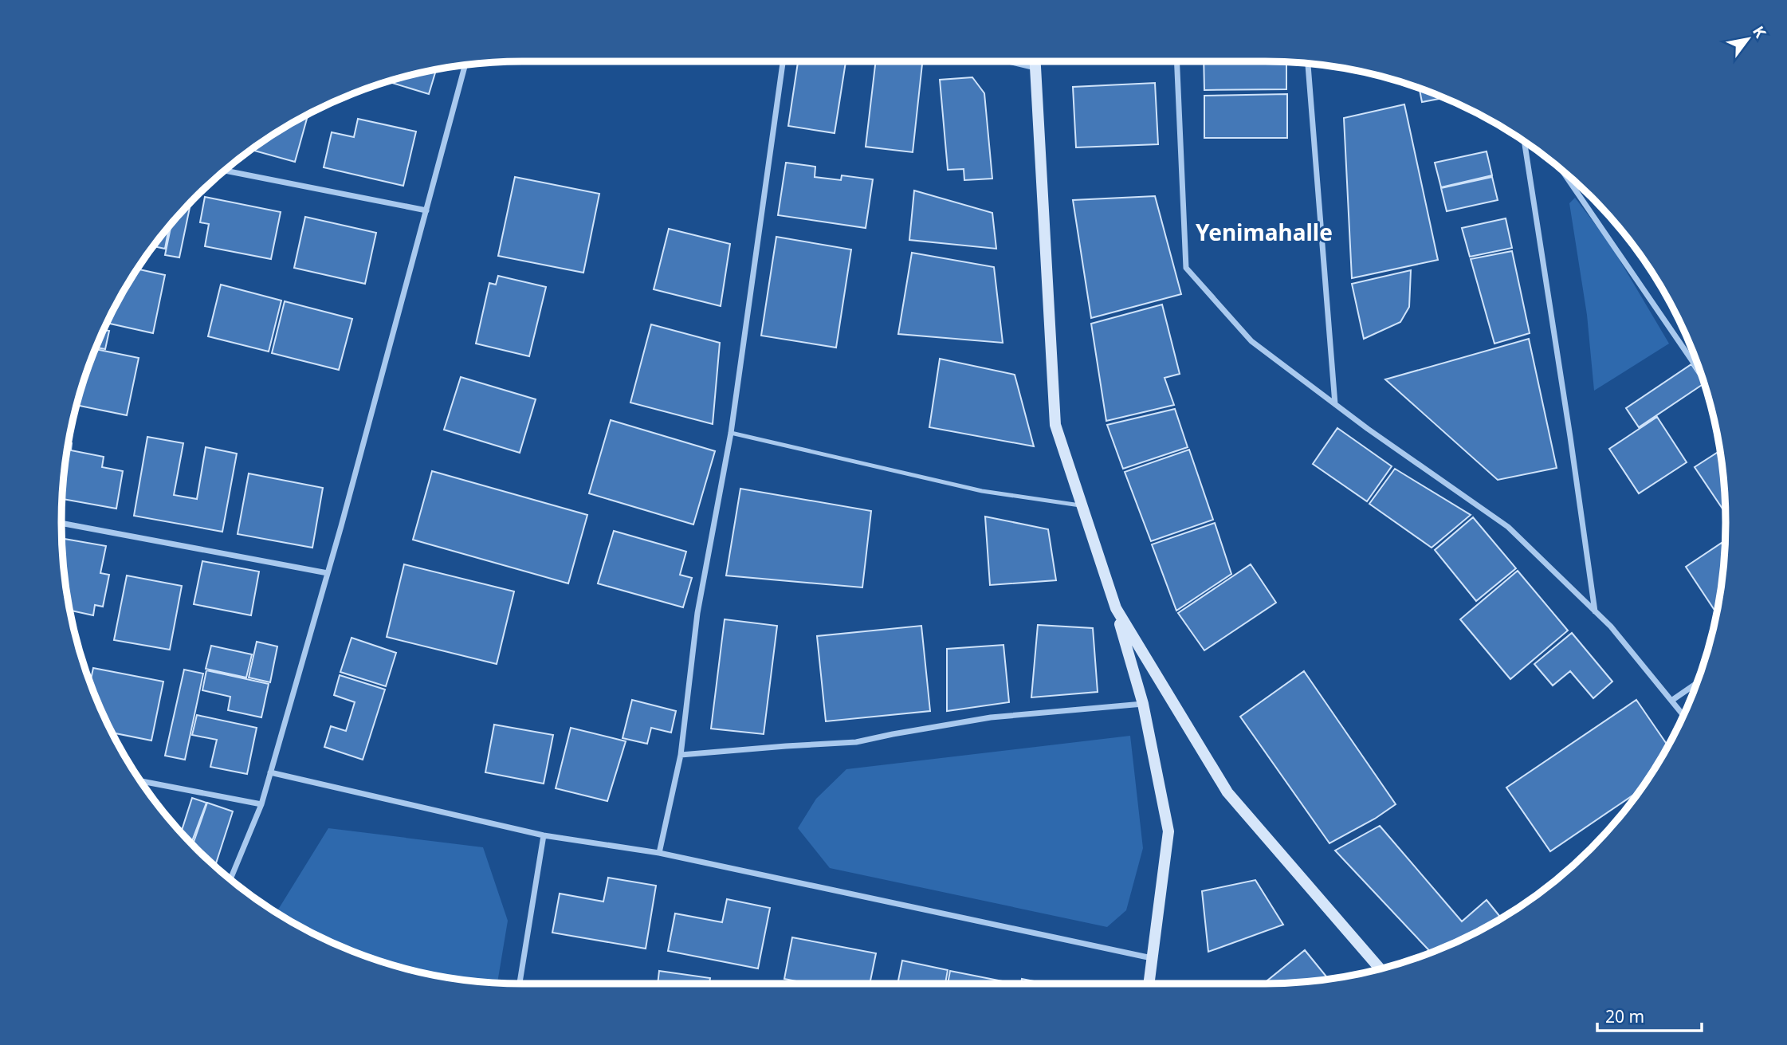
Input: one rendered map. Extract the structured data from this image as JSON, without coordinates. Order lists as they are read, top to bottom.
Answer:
{
  "districts": ["Yenimahalle"],
  "scale_bar": "20 m",
  "north": "top right"
}
